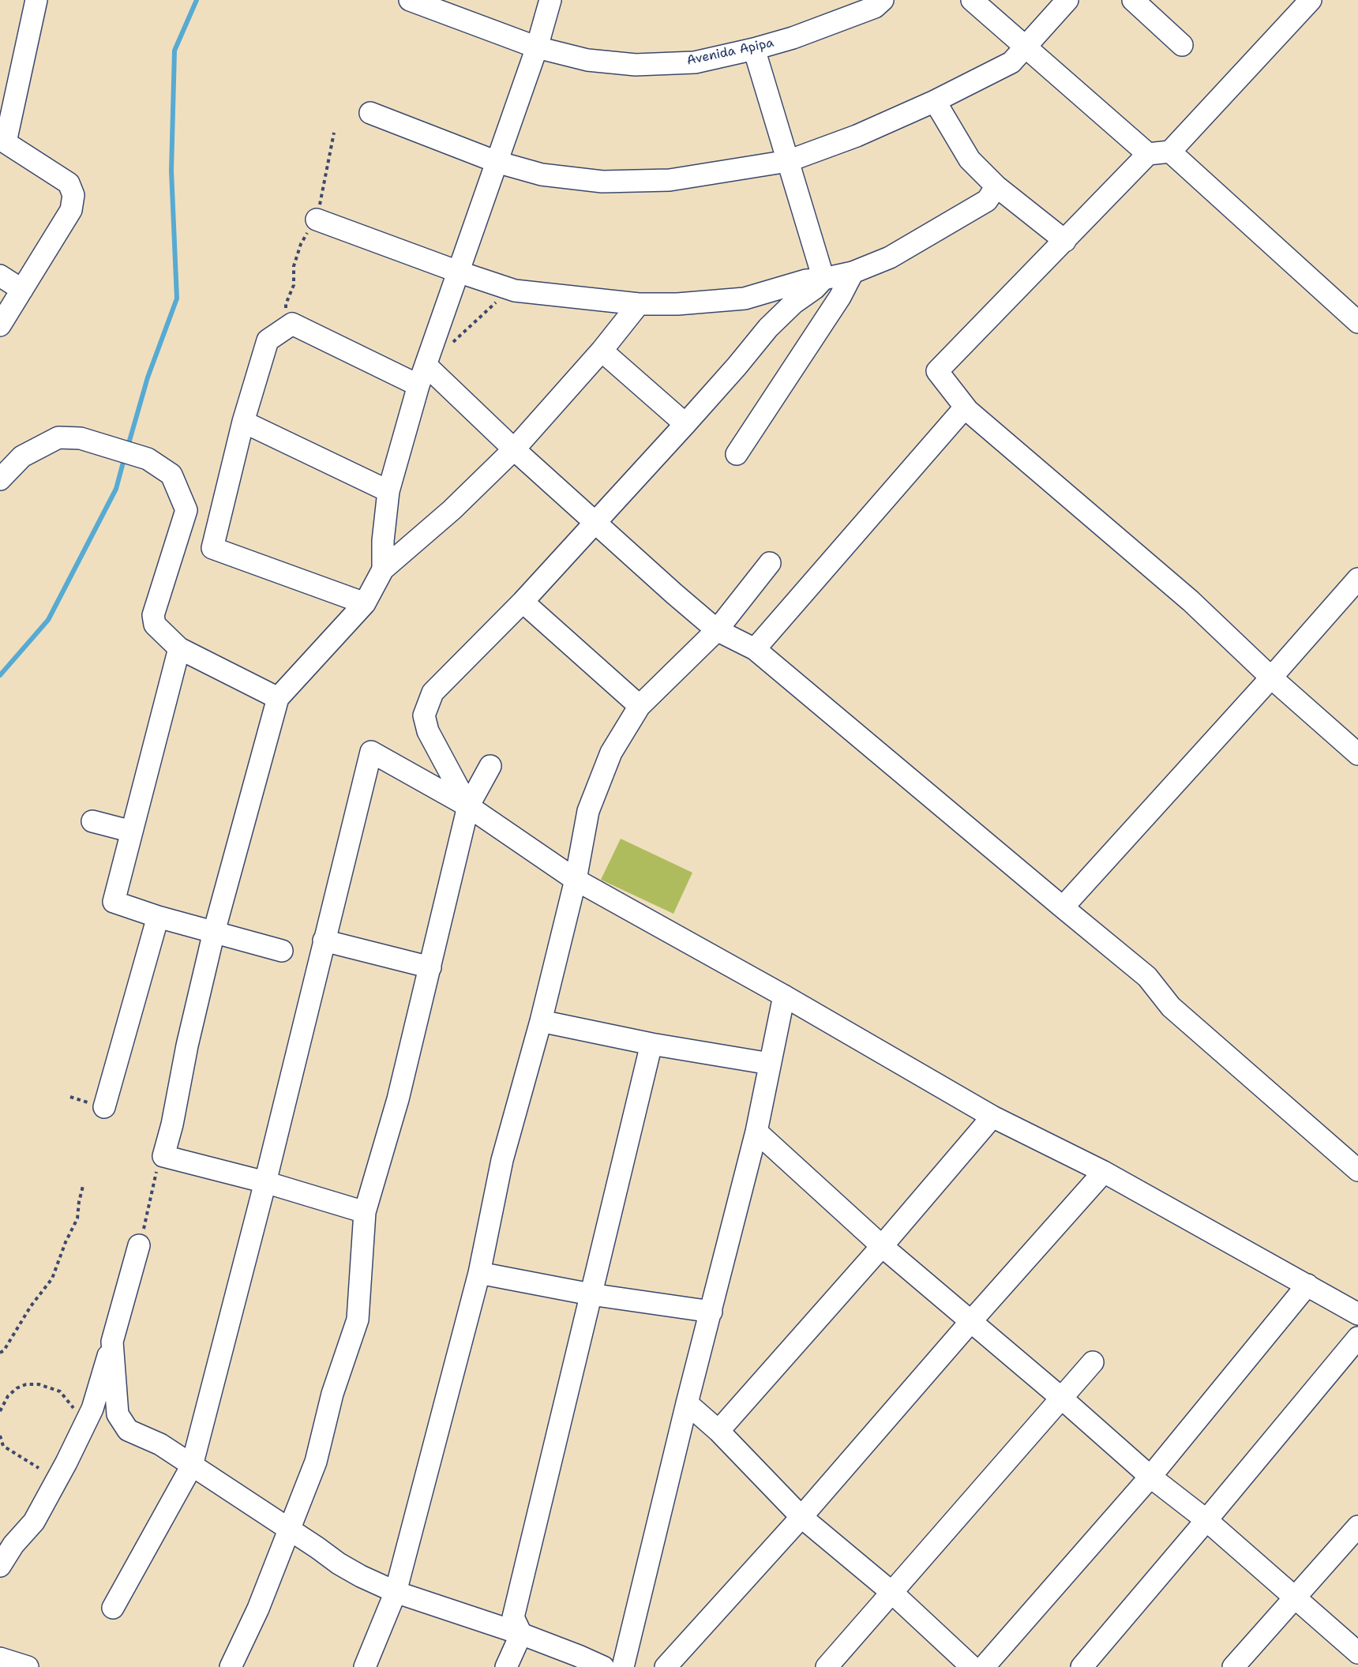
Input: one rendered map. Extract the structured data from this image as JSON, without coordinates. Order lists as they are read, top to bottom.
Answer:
{
  "streets": {
    "street": ["Avenida Apipa"]
  }
}
